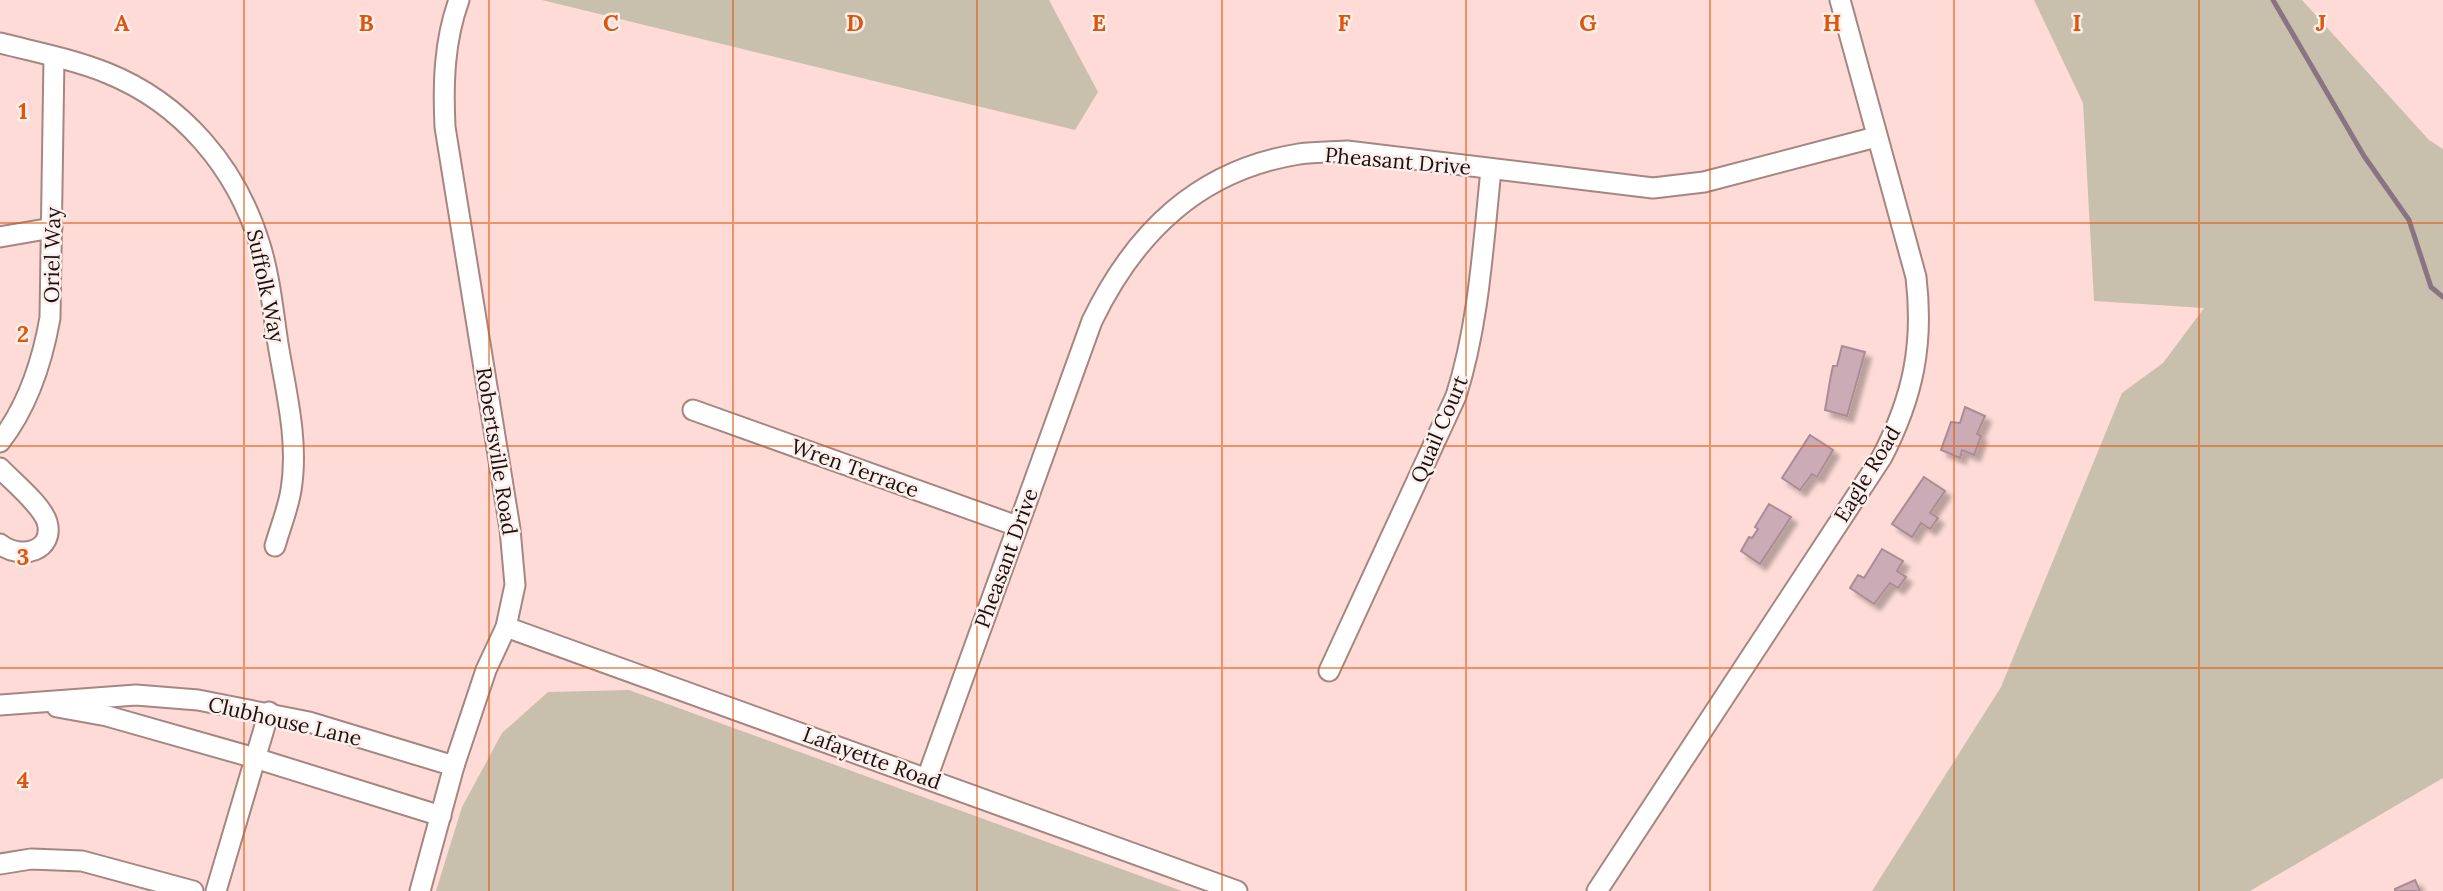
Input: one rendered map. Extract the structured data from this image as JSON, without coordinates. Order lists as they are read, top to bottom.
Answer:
{
  "streets": {
    "street": [
      "Pheasant Drive",
      "Oriel Way",
      "Suffolk Way",
      "Quail Court",
      "Robertsville Road",
      "Wren Terrace",
      "Eagle Road",
      "Clubhouse Lane",
      "Lafayette Road"
    ]
  },
  "crossings": [
    ["Pheasant Drive", "Quail Court"],
    ["Pheasant Drive", "Wren Terrace"],
    ["Pheasant Drive", "Eagle Road"],
    ["Pheasant Drive", "Lafayette Road"],
    ["Oriel Way", "Suffolk Way"],
    ["Robertsville Road", "Clubhouse Lane"],
    ["Robertsville Road", "Lafayette Road"]
  ],
  "grid": {
    "columns": [
      "A",
      "B",
      "C",
      "D",
      "E",
      "F",
      "G",
      "H",
      "I",
      "J"
    ],
    "rows": [
      "1",
      "2",
      "3",
      "4"
    ]
  }
}
